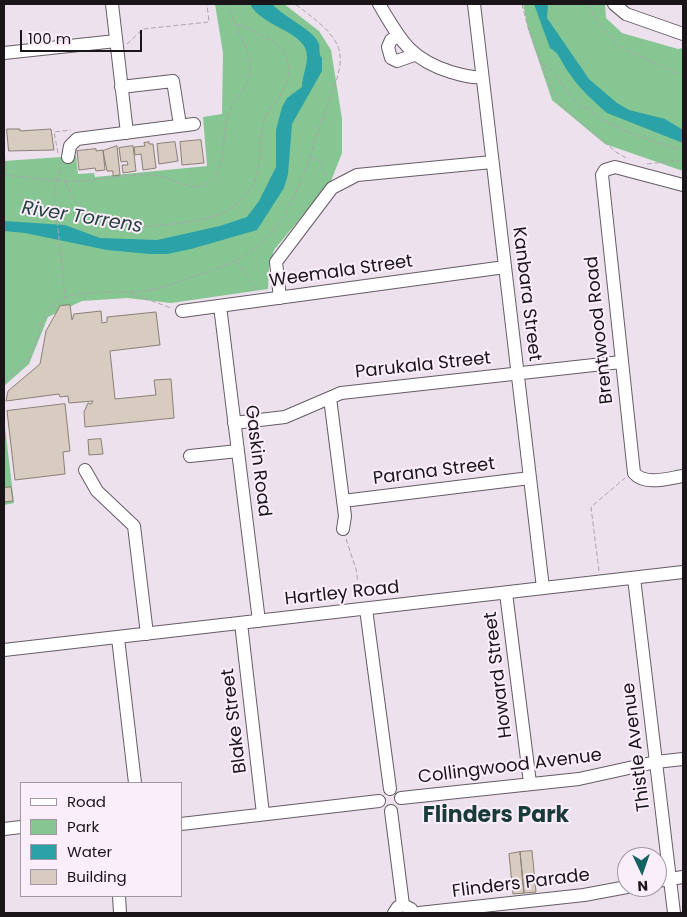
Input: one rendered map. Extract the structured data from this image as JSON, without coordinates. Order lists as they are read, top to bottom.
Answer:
{
  "streets": {
    "street": [
      "Weemala Street",
      "Kanbara Street",
      "Brentwood Road",
      "Parukala Street",
      "Gaskin Road",
      "Parana Street",
      "Hartley Road",
      "Howard Street",
      "Blake Street",
      "Thistle Avenue",
      "Collingwood Avenue",
      "Flinders Parade"
    ]
  },
  "crossings": [
    ["Weemala Street", "Kanbara Street"],
    ["Weemala Street", "Gaskin Road"],
    ["Kanbara Street", "Parukala Street"],
    ["Kanbara Street", "Parana Street"],
    ["Kanbara Street", "Hartley Road"],
    ["Brentwood Road", "Parukala Street"],
    ["Parukala Street", "Gaskin Road"],
    ["Gaskin Road", "Hartley Road"],
    ["Hartley Road", "Howard Street"],
    ["Hartley Road", "Blake Street"],
    ["Hartley Road", "Thistle Avenue"],
    ["Howard Street", "Collingwood Avenue"],
    ["Thistle Avenue", "Collingwood Avenue"]
  ],
  "districts": ["Flinders Park"],
  "water": ["River Torrens"],
  "legend": [
    "Road",
    "Park",
    "Water",
    "Building"
  ],
  "scale_bar": "100 m",
  "north": "bottom"
}
